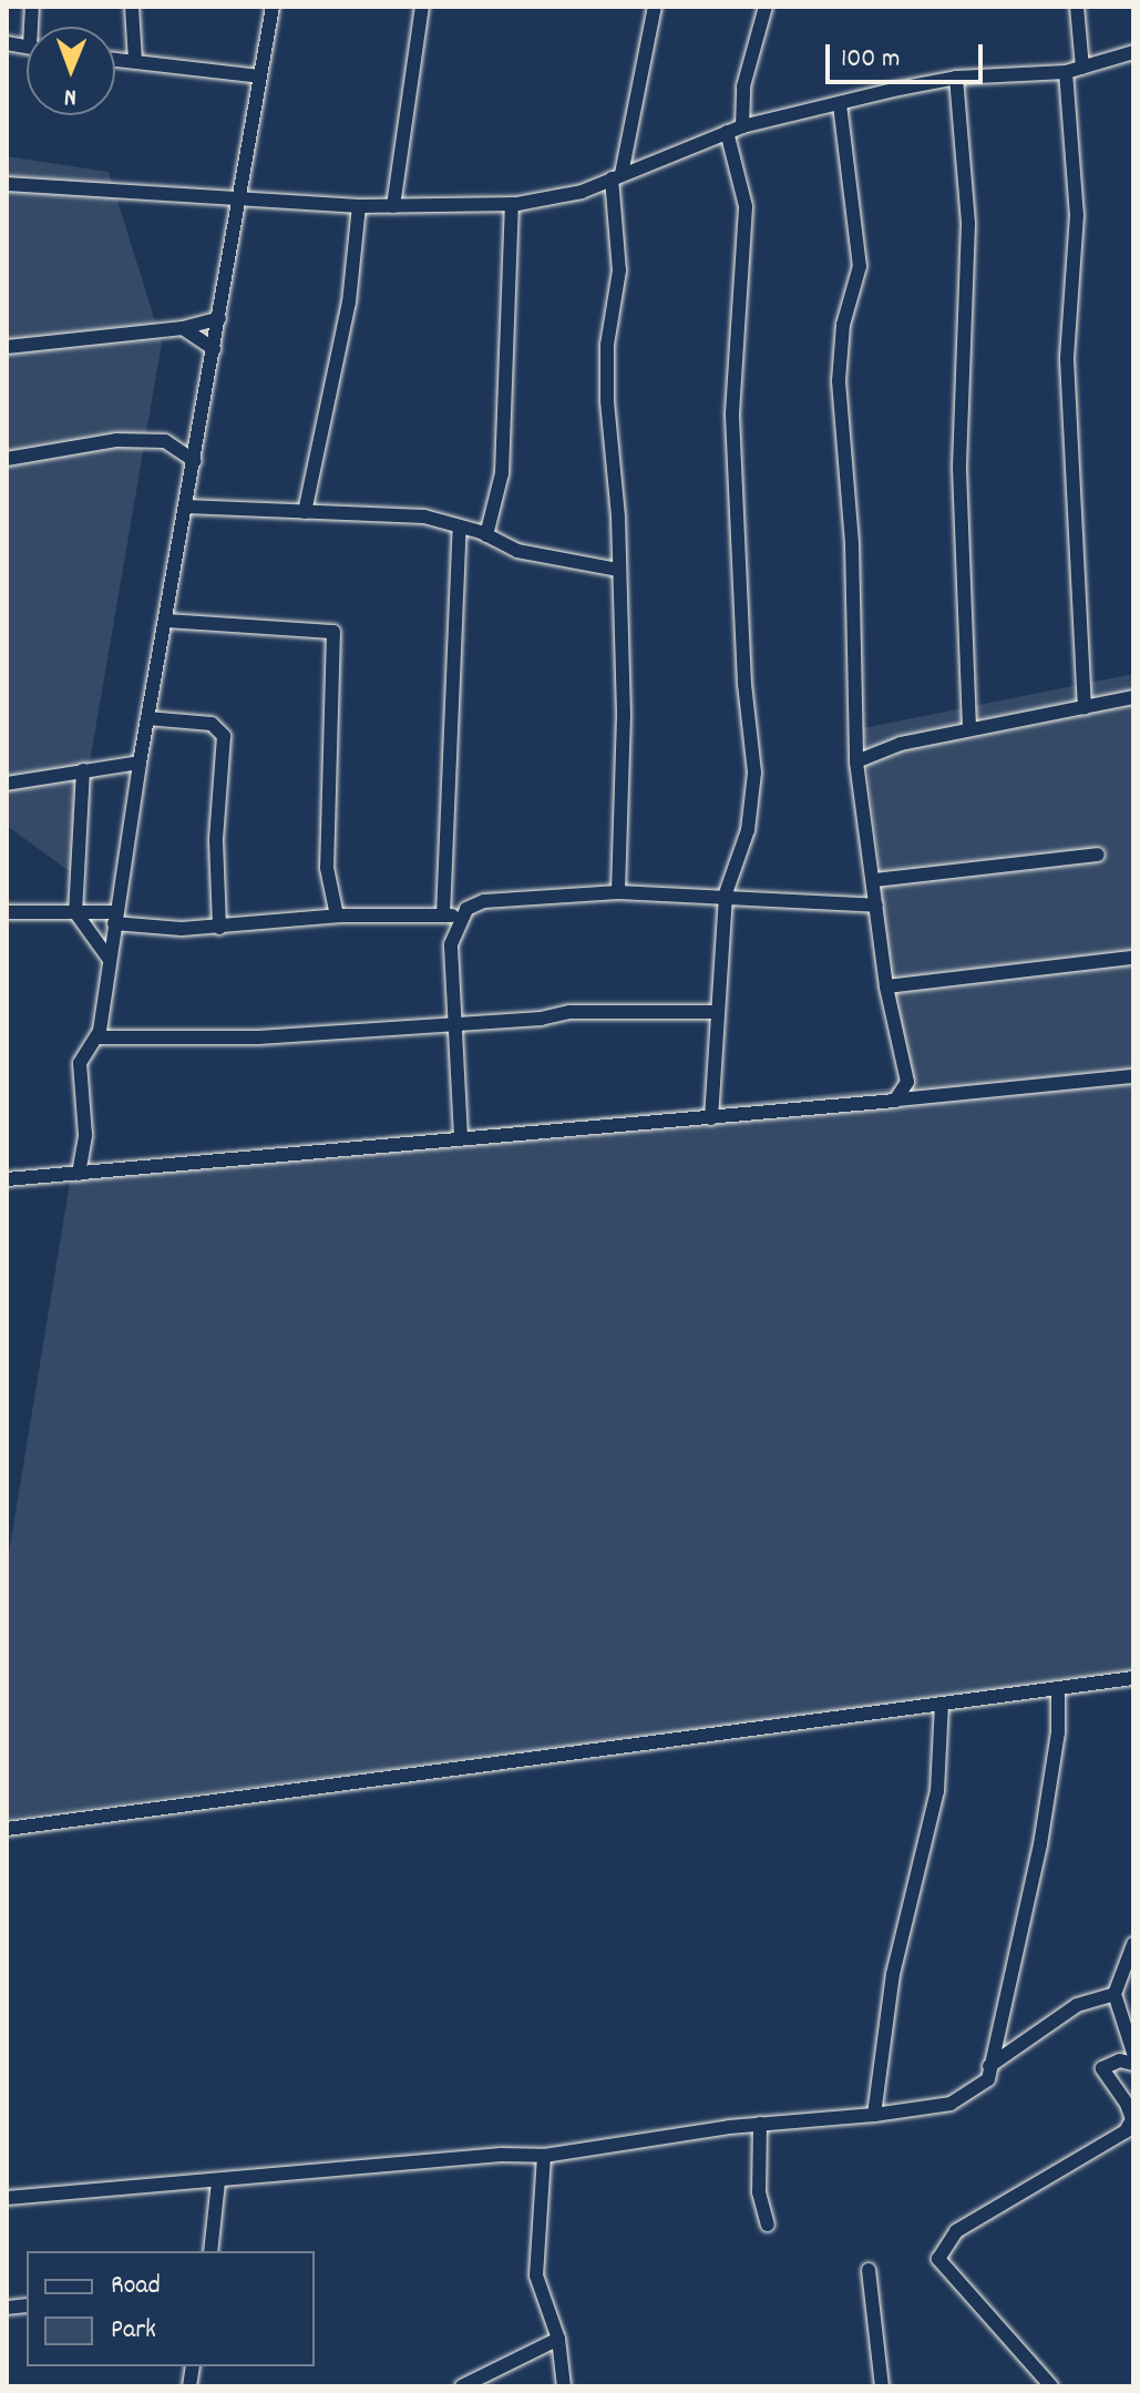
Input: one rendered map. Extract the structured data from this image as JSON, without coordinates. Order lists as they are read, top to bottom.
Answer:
{
  "legend": ["Road", "Park"],
  "scale_bar": "100 m",
  "north": "bottom"
}
